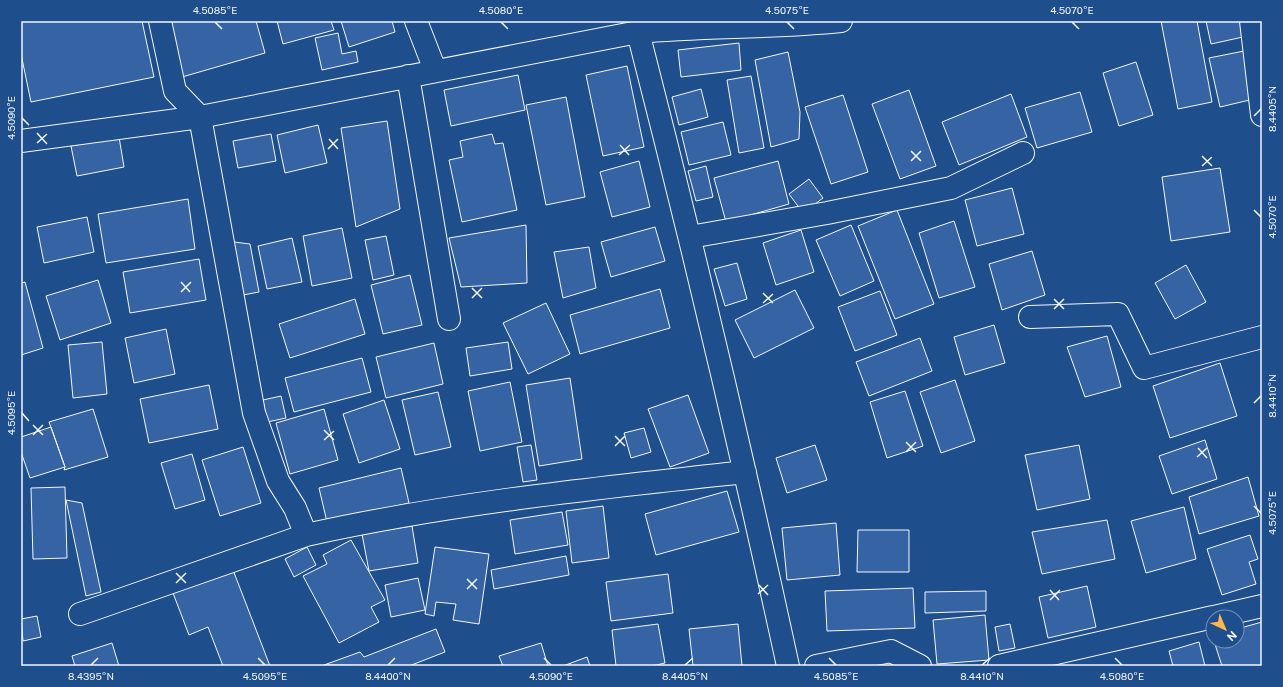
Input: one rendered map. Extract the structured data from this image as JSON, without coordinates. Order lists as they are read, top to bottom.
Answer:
{
  "north": "bottom right",
  "coordinates": [
    "4.5085°E",
    "4.5080°E",
    "4.5075°E",
    "4.5070°E",
    "8.4405°N",
    "4.5090°E",
    "8.4410°N",
    "4.5095°E",
    "8.4395°N",
    "8.4400°N"
  ]
}
